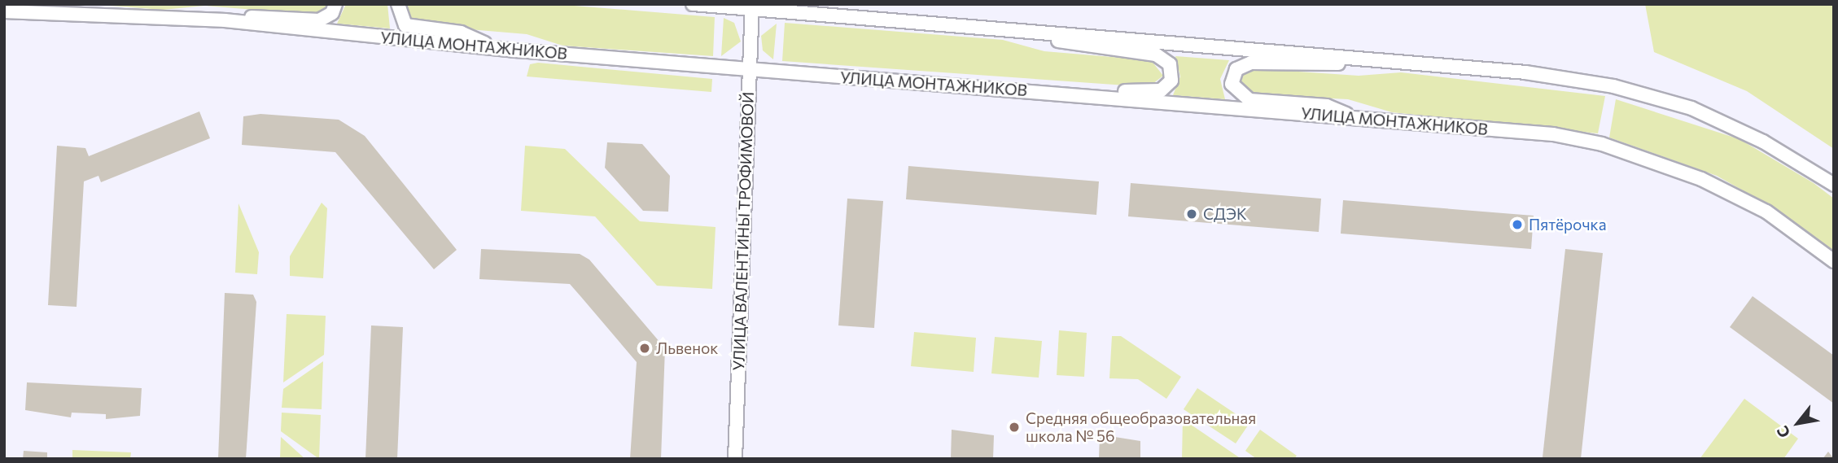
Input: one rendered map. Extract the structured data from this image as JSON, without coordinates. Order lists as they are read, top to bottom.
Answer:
{
  "streets": {
    "street": ["УЛИЦА МОНТАЖНИКОВ", "УЛИЦА ВАЛЕНТИНЫ ТРОФИМОВОЙ"]
  },
  "crossings": [
    ["УЛИЦА МОНТАЖНИКОВ", "УЛИЦА ВАЛЕНТИНЫ ТРОФИМОВОЙ"]
  ],
  "places": [
    "СДЭК",
    "Пятёрочка",
    "Львенок",
    "Средняя общеобразовательная школа № 56"
  ],
  "north": "bottom left"
}
